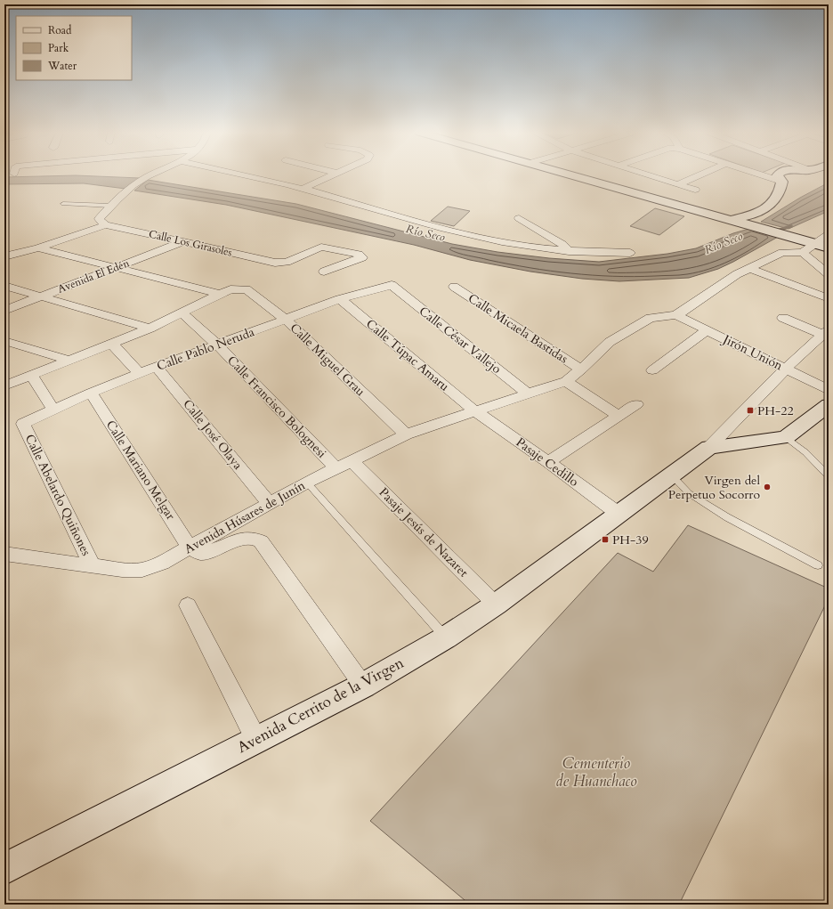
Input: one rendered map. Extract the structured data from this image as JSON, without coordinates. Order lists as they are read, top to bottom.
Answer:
{
  "streets": {
    "street": [
      "Calle Los Girasoles",
      "Avenida El Edén",
      "Calle Micaela Bastidas",
      "Calle César Vallejo",
      "Calle Pablo Neruda",
      "Jirón Unión",
      "Calle Túpac Amaru",
      "Calle Miguel Grau",
      "Calle Francisco Bolognesi",
      "Calle José Olaya",
      "Pasaje Cedillo",
      "Calle Mariano Melgar",
      "Calle Abelardo Quiñones",
      "Avenida Húsares de Junín",
      "Pasaje Jesús de Nazaret",
      "Avenida Cerrito de la Virgen"
    ]
  },
  "crossings": [
    ["Calle Los Girasoles", "Avenida El Edén"],
    ["Calle Micaela Bastidas", "Avenida Húsares de Junín"],
    ["Calle César Vallejo", "Calle Pablo Neruda"],
    ["Calle César Vallejo", "Avenida Húsares de Junín"],
    ["Calle Pablo Neruda", "Calle Túpac Amaru"],
    ["Calle Pablo Neruda", "Calle Miguel Grau"],
    ["Calle Pablo Neruda", "Calle Francisco Bolognesi"],
    ["Calle Pablo Neruda", "Calle José Olaya"],
    ["Calle Pablo Neruda", "Calle Mariano Melgar"],
    ["Calle Pablo Neruda", "Calle Abelardo Quiñones"],
    ["Jirón Unión", "Avenida Húsares de Junín"],
    ["Calle Túpac Amaru", "Pasaje Cedillo"],
    ["Calle Túpac Amaru", "Avenida Húsares de Junín"],
    ["Calle Miguel Grau", "Avenida Húsares de Junín"],
    ["Calle Francisco Bolognesi", "Avenida Húsares de Junín"],
    ["Calle José Olaya", "Avenida Húsares de Junín"],
    ["Pasaje Cedillo", "Avenida Húsares de Junín"],
    ["Pasaje Cedillo", "Avenida Cerrito de la Virgen"],
    ["Calle Mariano Melgar", "Avenida Húsares de Junín"],
    ["Calle Abelardo Quiñones", "Avenida Húsares de Junín"],
    ["Avenida Húsares de Junín", "Pasaje Jesús de Nazaret"],
    ["Pasaje Jesús de Nazaret", "Avenida Cerrito de la Virgen"]
  ],
  "water": ["Río Seco"],
  "parks": ["Cementerio de Huanchaco"],
  "places": {
    "transit": ["PH-22", "PH-39"],
    "other": ["Virgen del Perpetuo Socorro"]
  },
  "legend": ["Road", "Park", "Water"]
}
